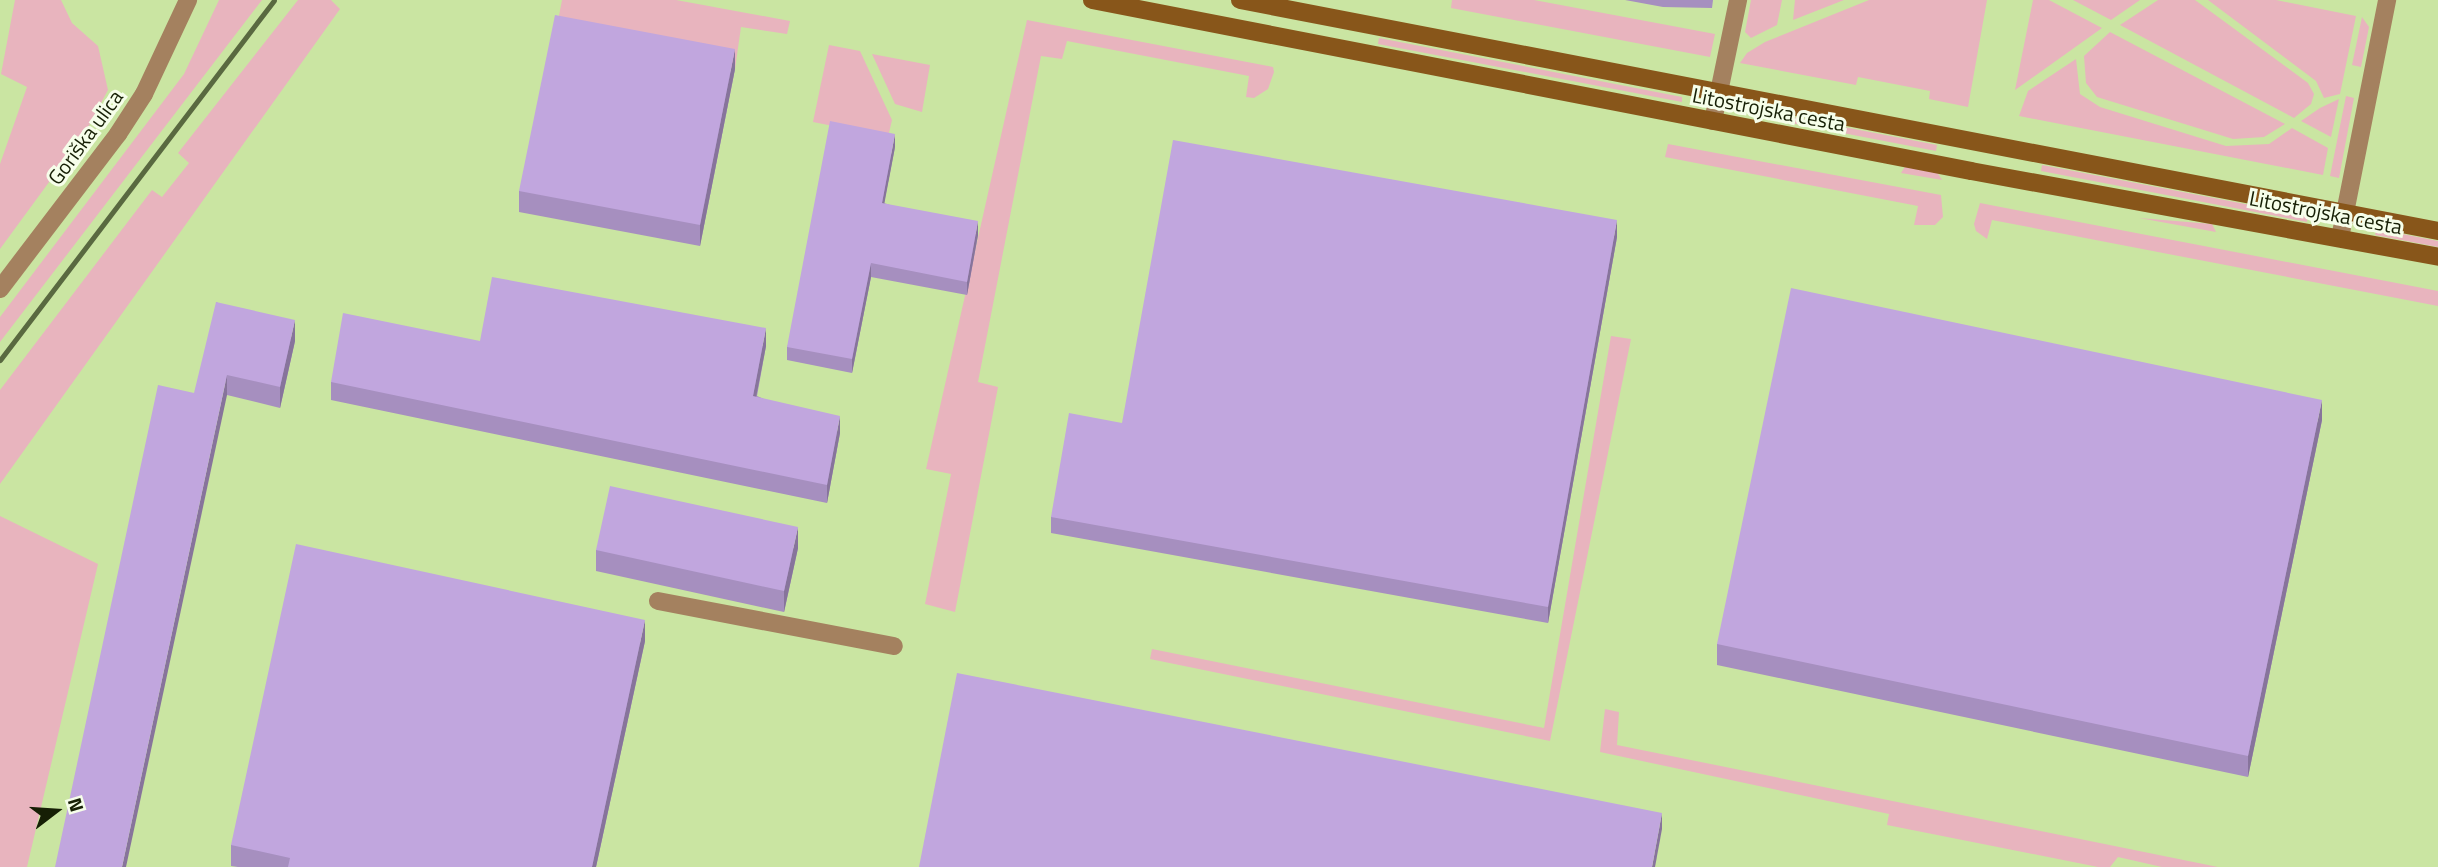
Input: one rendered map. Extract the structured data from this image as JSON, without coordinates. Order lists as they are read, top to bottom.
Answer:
{
  "streets": {
    "main road": ["Litostrojska cesta"],
    "street": ["Goriška ulica"]
  },
  "north": "right"
}
